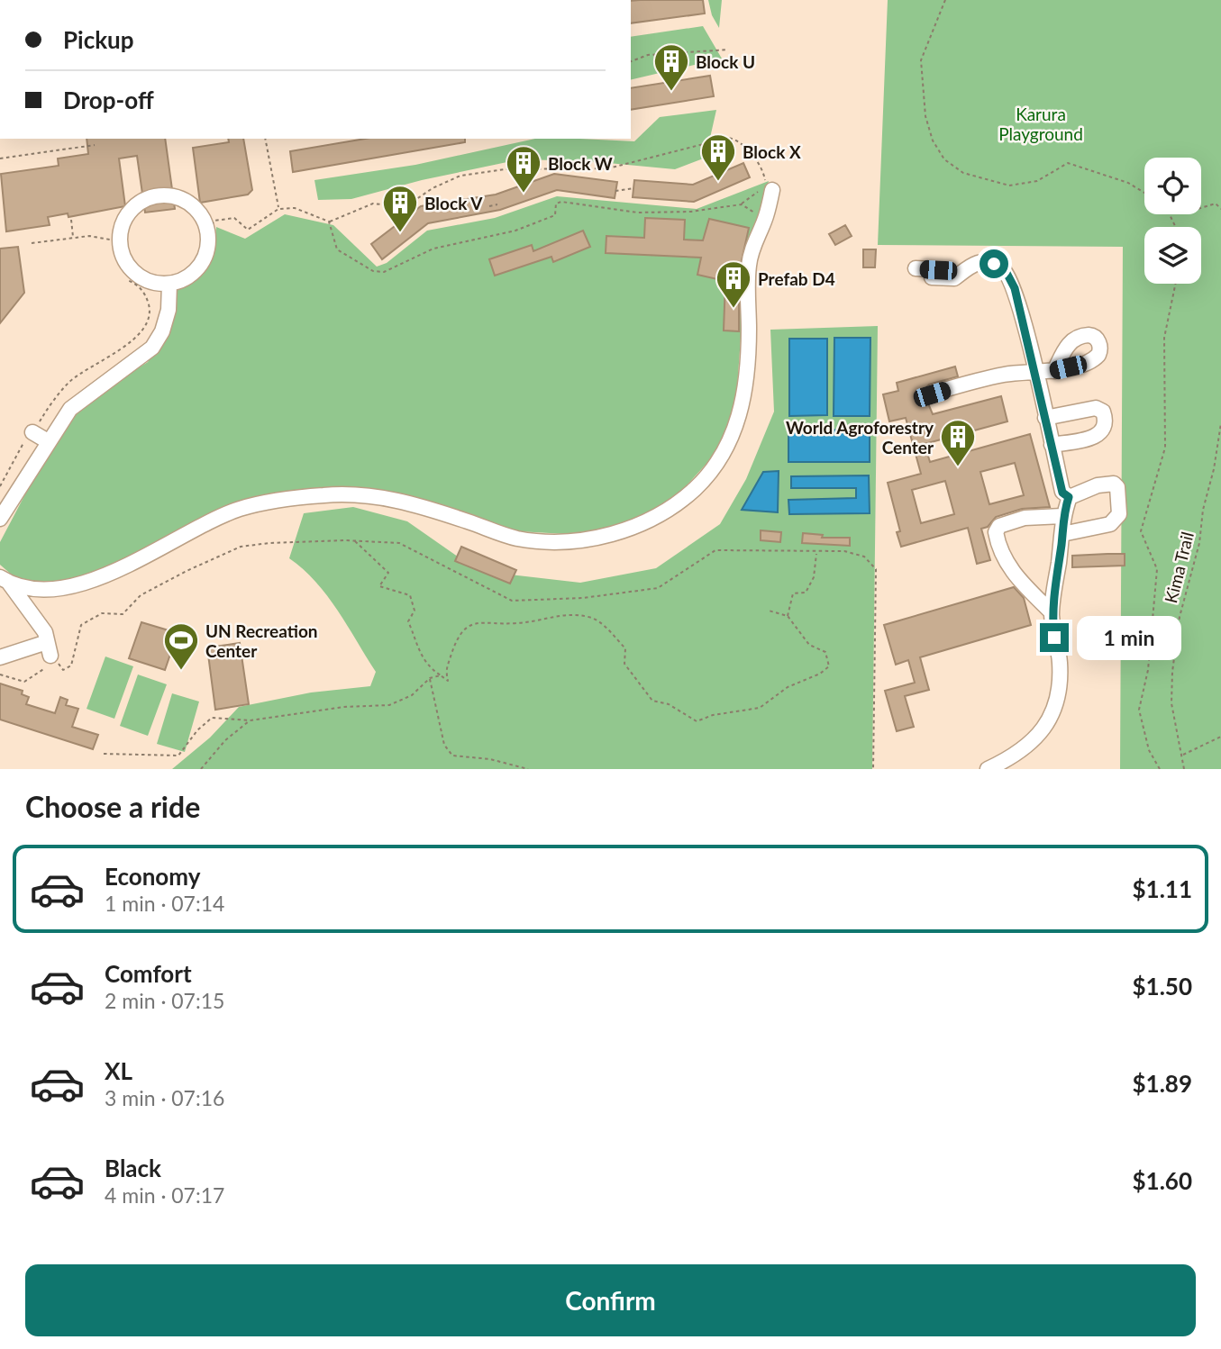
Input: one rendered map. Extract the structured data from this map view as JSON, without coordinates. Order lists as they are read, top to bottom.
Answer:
{
  "streets": {
    "path": ["Kima Trail"]
  },
  "parks": ["Karura Playground"],
  "places": {
    "building": [
      "Block U",
      "Block X",
      "Block W",
      "Block V",
      "Prefab D4",
      "World Agroforestry Center"
    ],
    "sports": ["UN Recreation Center"]
  },
  "page": {
    "banner": ["Pickup", "Drop-off"],
    "bubble": "1 min",
    "heading": "Choose a ride",
    "list": [
      {
        "name": "Economy",
        "note": "1 min · 07:14",
        "value": "$1.11"
      },
      {
        "name": "Comfort",
        "note": "2 min · 07:15",
        "value": "$1.50"
      },
      {
        "name": "XL",
        "note": "3 min · 07:16",
        "value": "$1.89"
      },
      {
        "name": "Black",
        "note": "4 min · 07:17",
        "value": "$1.60"
      }
    ],
    "buttons": "Confirm"
  }
}
